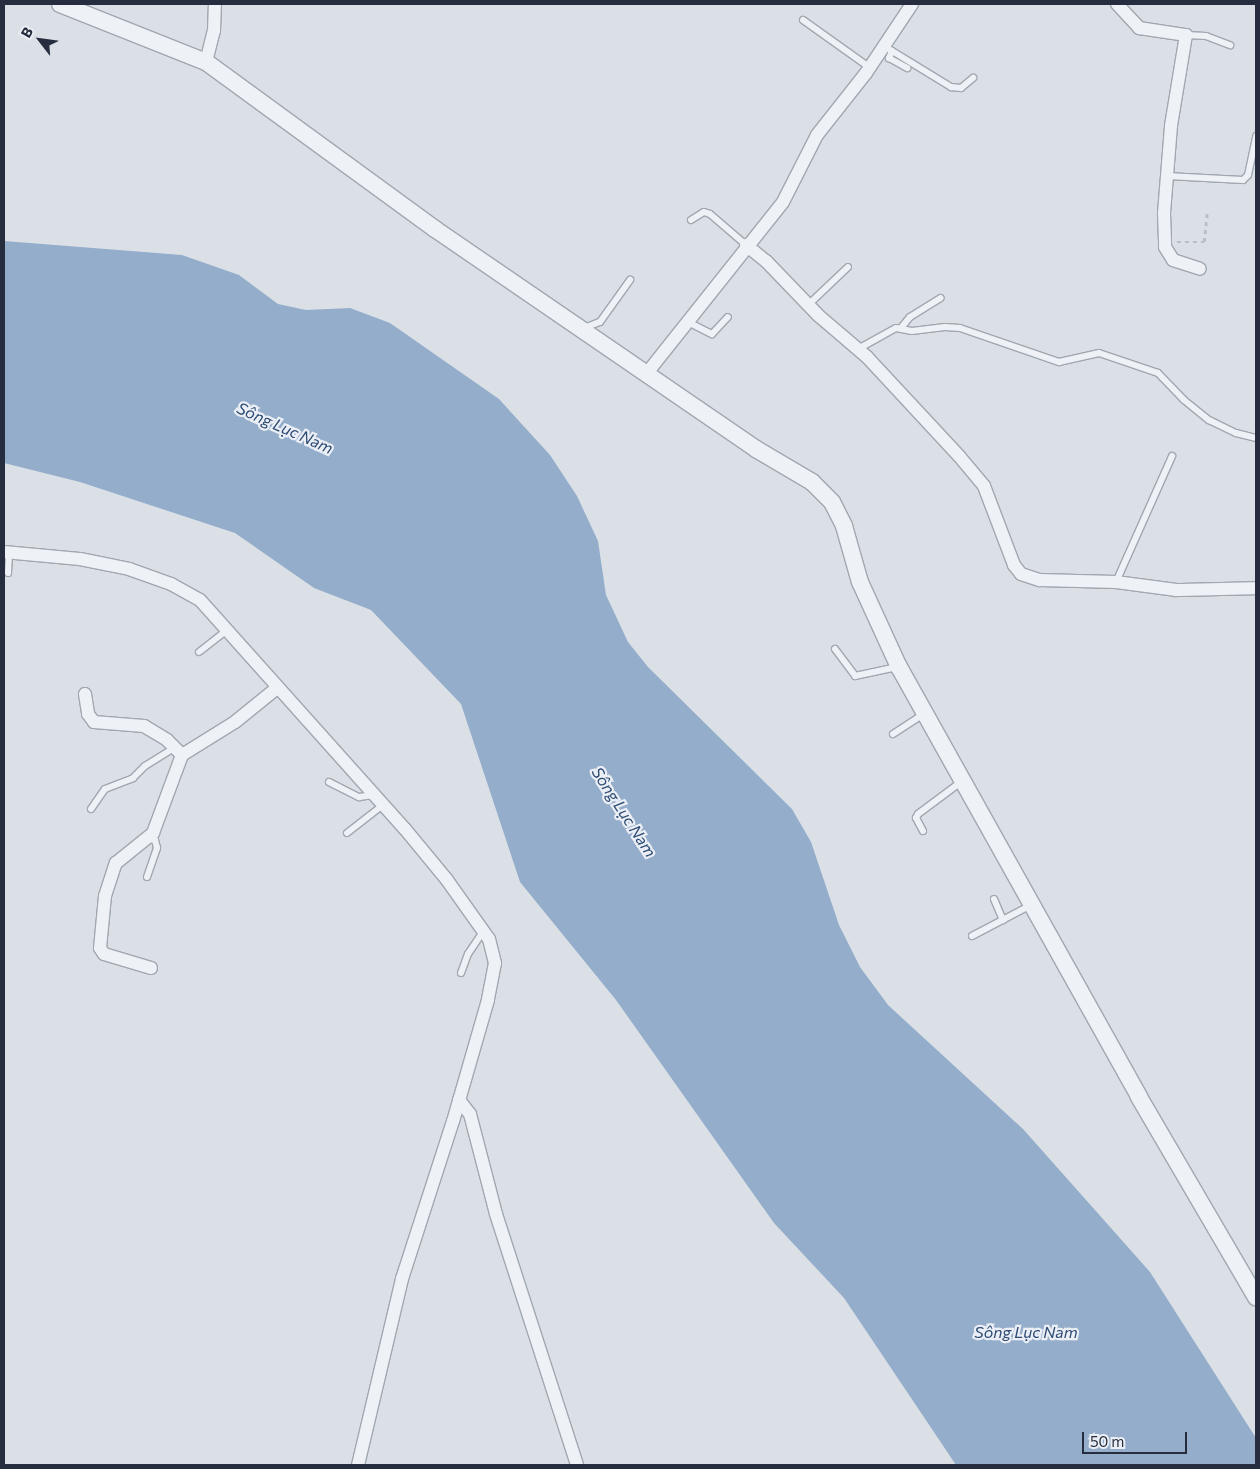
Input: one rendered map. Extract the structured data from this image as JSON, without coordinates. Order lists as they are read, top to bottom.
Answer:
{
  "water": ["Sông Lục Nam"],
  "scale_bar": "50 m",
  "north": "top left"
}
